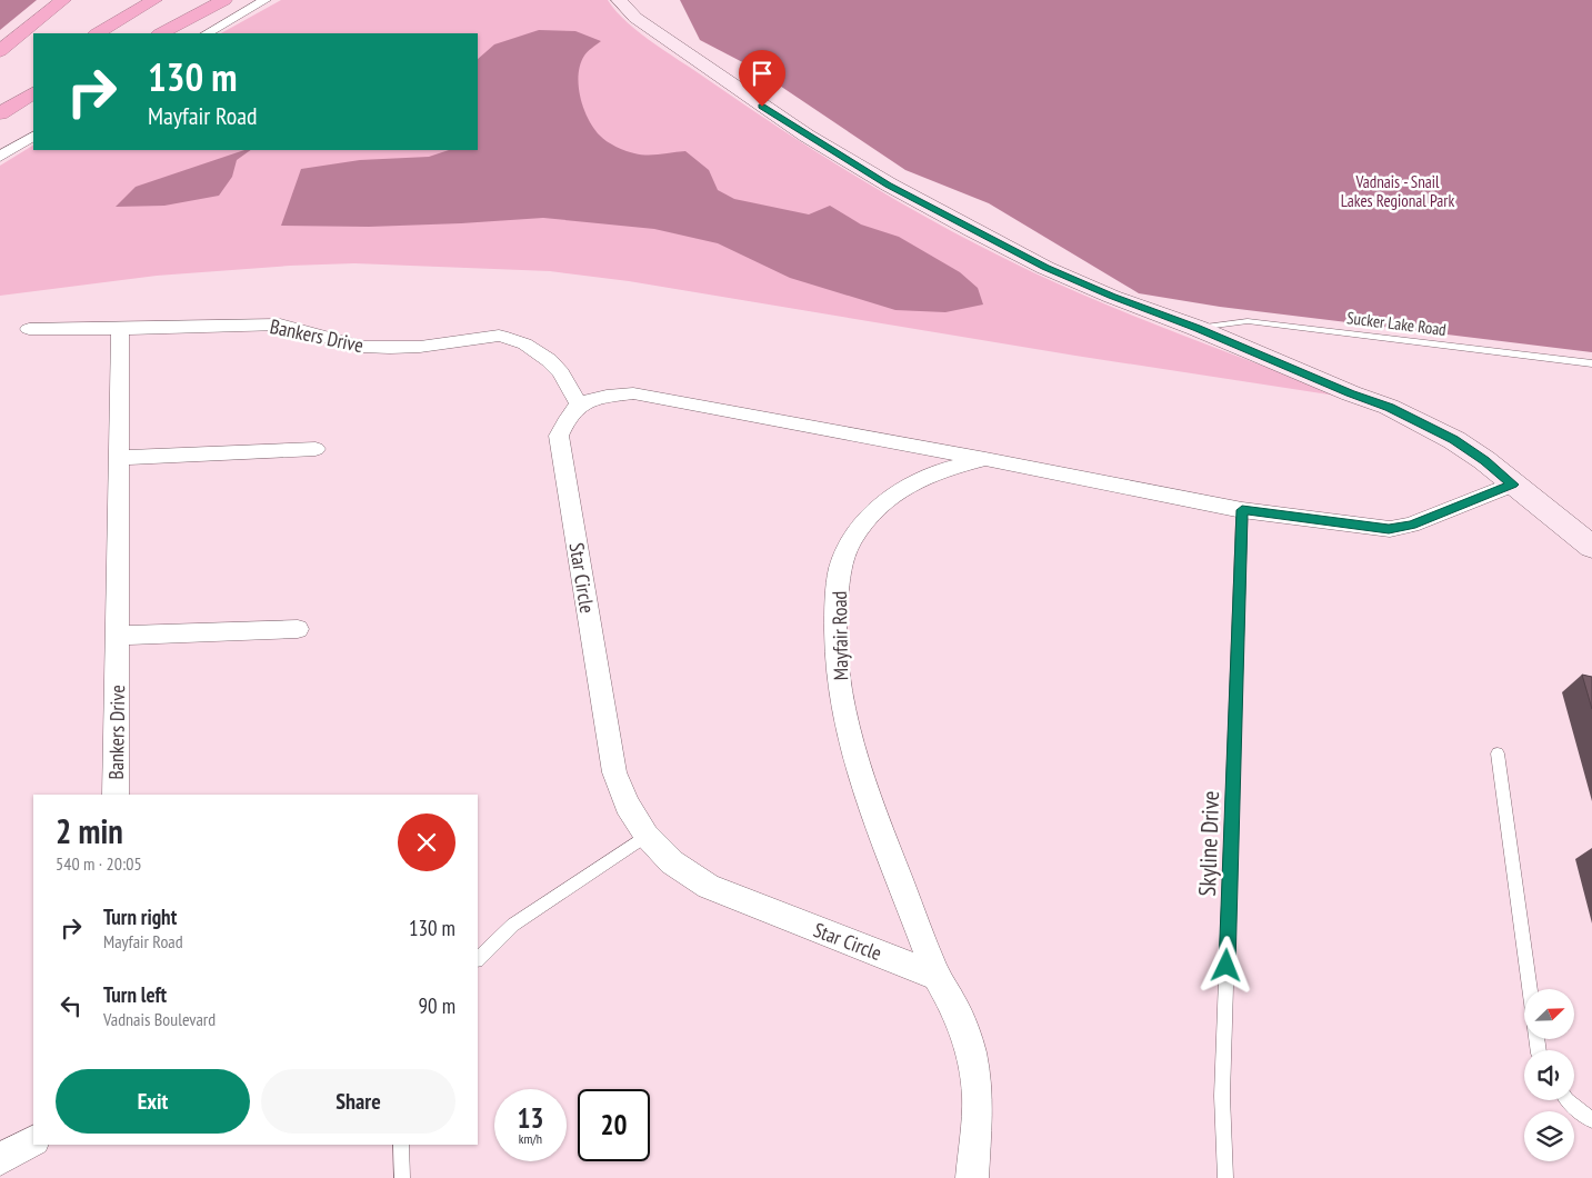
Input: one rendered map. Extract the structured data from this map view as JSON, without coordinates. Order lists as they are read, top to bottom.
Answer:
{
  "streets": {
    "street": ["Bankers Drive", "Star Circle", "Mayfair Road"],
    "lane": ["Sucker Lake Road", "Skyline Drive"]
  },
  "crossings": [
    ["Bankers Drive", "Star Circle"],
    ["Star Circle", "Mayfair Road"],
    ["Mayfair Road", "Skyline Drive"]
  ],
  "parks": ["Vadnais - Snail Lakes Regional Park"],
  "north": "top right",
  "page": {
    "turn": ["130 m", "Mayfair Road"],
    "heading": ["2 min", "540 m · 20:05"],
    "list": [
      {
        "name": "Turn right",
        "note": "Mayfair Road",
        "value": "130 m"
      },
      {
        "name": "Turn left",
        "note": "Vadnais Boulevard",
        "value": "90 m"
      }
    ],
    "buttons": ["Exit", "Share"],
    "speed": "13 km/h",
    "limit": "20"
  }
}
